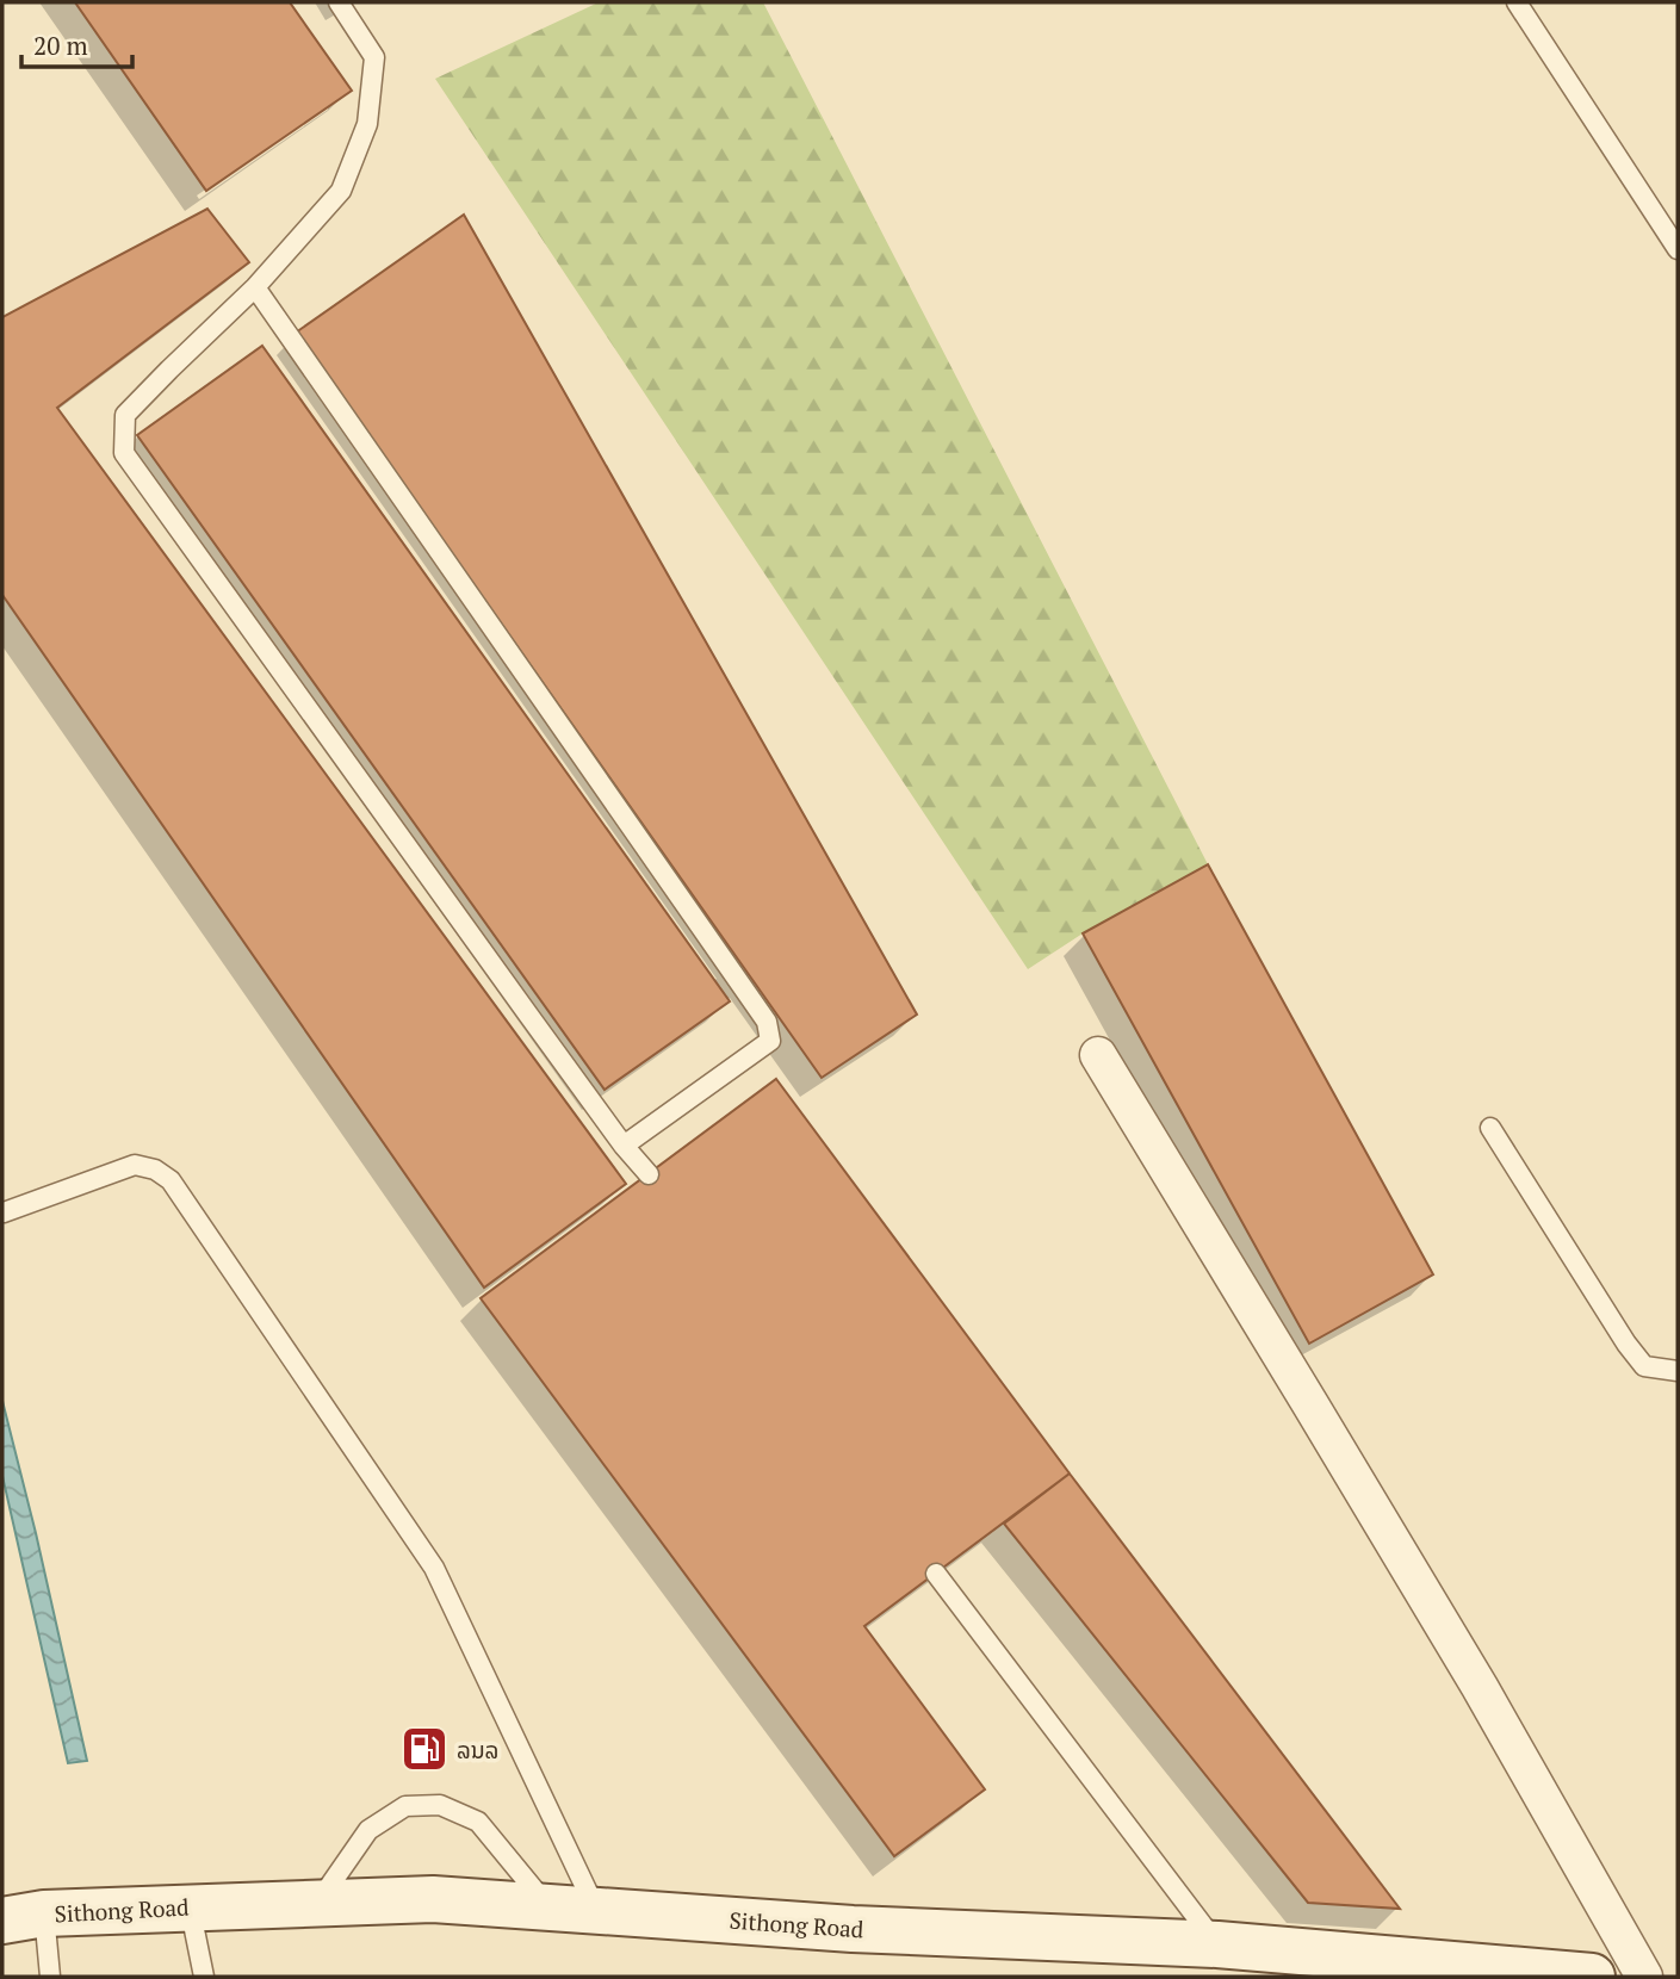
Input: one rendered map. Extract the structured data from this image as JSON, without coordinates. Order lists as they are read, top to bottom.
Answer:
{
  "streets": {
    "main road": ["Sithong Road"]
  },
  "places": {
    "fuel station": ["ລນລ"]
  },
  "scale_bar": "20 m"
}
